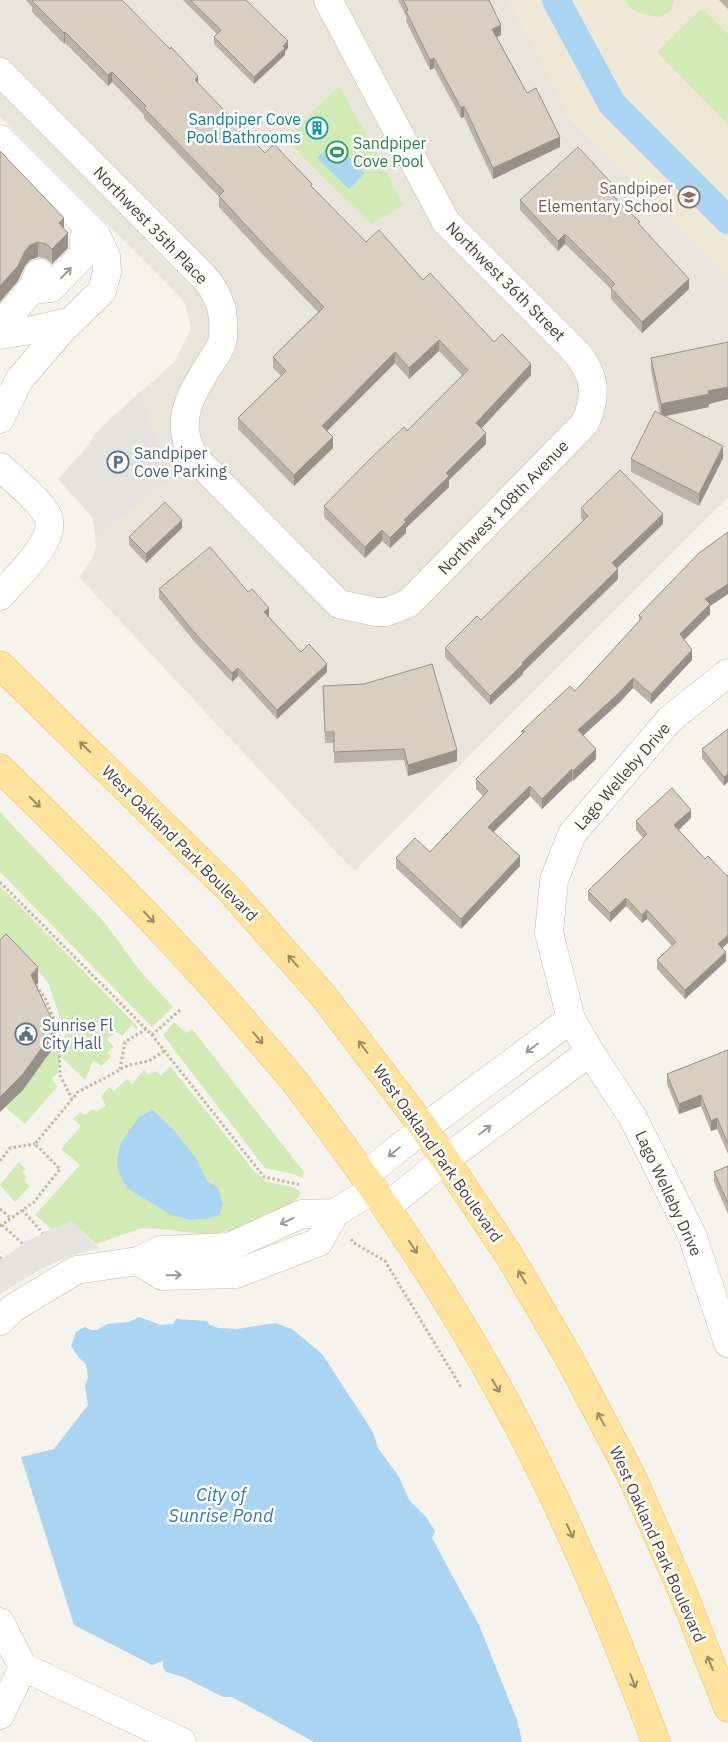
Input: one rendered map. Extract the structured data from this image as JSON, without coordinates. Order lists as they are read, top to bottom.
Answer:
{
  "streets": {
    "main road": ["West Oakland Park Boulevard"],
    "street": [
      "Northwest 35th Place",
      "Northwest 36th Street",
      "Northwest 108th Avenue",
      "Lago Welleby Drive"
    ]
  },
  "crossings": [
    ["Northwest 35th Place", "Northwest 108th Avenue"],
    ["Northwest 36th Street", "Northwest 108th Avenue"]
  ],
  "water": ["City of Sunrise Pond"],
  "places": {
    "building": ["Sandpiper Cove Pool Bathrooms"],
    "sports": ["Sandpiper Cove Pool"],
    "school or university": ["Sandpiper Elementary School"],
    "parking": ["Sandpiper Cove Parking"],
    "public building": ["Sunrise Fl City Hall"]
  }
}
